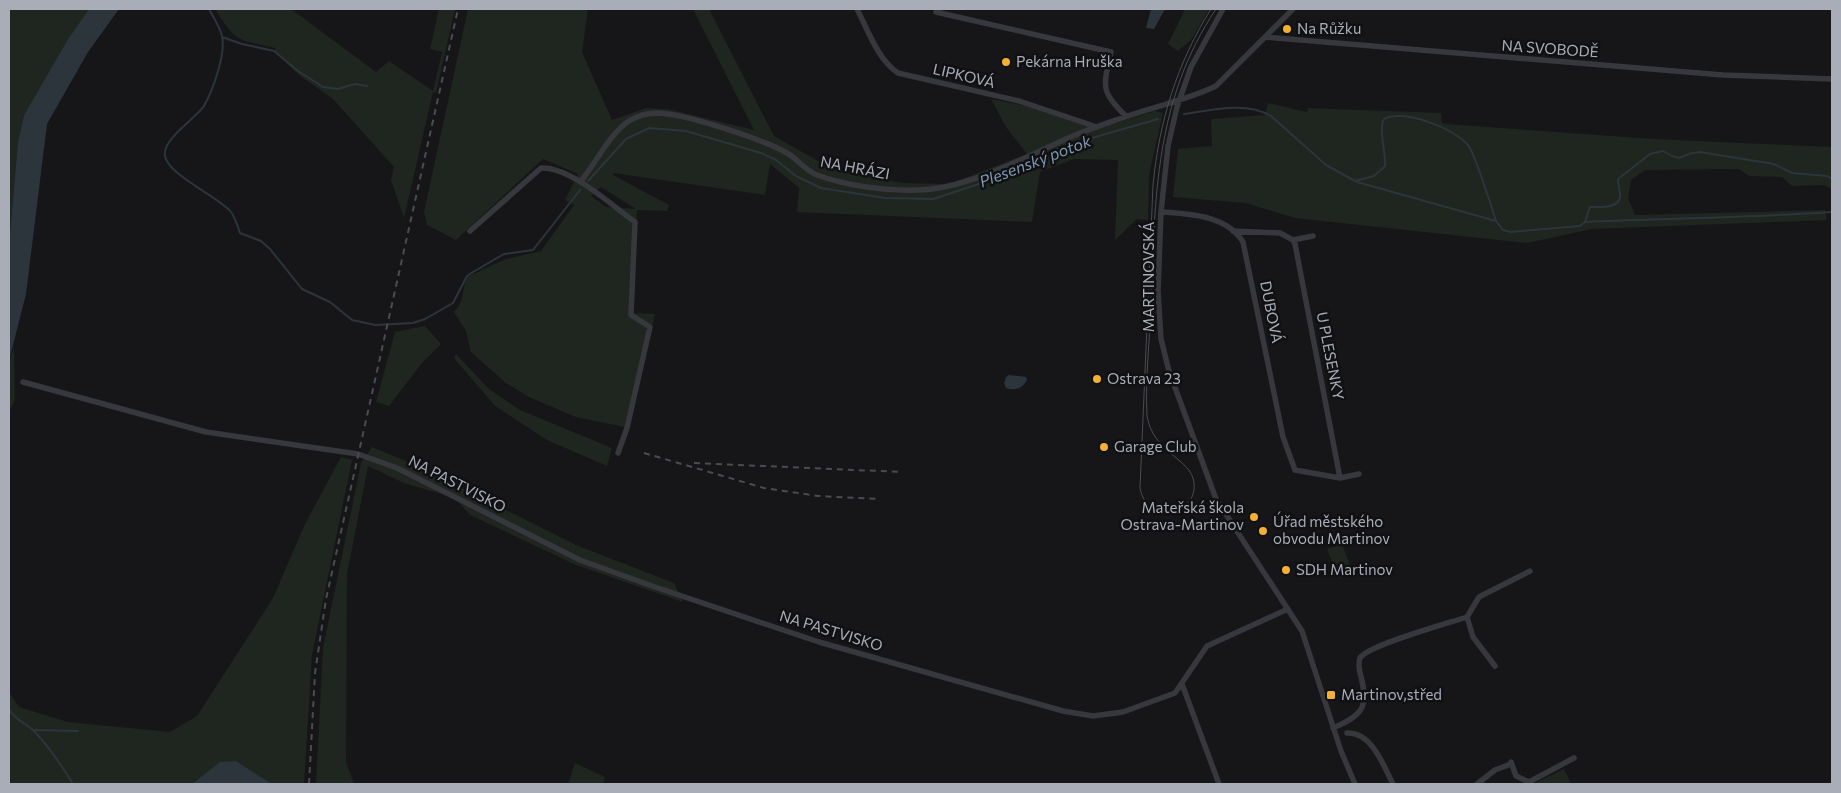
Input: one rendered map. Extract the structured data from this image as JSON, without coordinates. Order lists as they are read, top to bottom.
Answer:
{
  "streets": {
    "street": [
      "NA SVOBODĚ",
      "LIPKOVÁ",
      "NA HRÁZI",
      "MARTINOVSKÁ",
      "DUBOVÁ",
      "U PLESENKY",
      "NA PASTVISKO"
    ]
  },
  "crossings": [
    ["LIPKOVÁ", "NA HRÁZI"],
    ["NA HRÁZI", "MARTINOVSKÁ"],
    ["MARTINOVSKÁ", "DUBOVÁ"],
    ["MARTINOVSKÁ", "NA PASTVISKO"],
    ["DUBOVÁ", "U PLESENKY"]
  ],
  "water": ["Plesenský potok"],
  "places": {
    "other": [
      "Na Růžku",
      "Pekárna Hruška",
      "Ostrava 23",
      "Garage Club",
      "Mateřská škola Ostrava-Martinov",
      "Úřad městského obvodu Martinov",
      "SDH Martinov"
    ],
    "transit": ["Martinov,střed"]
  }
}
